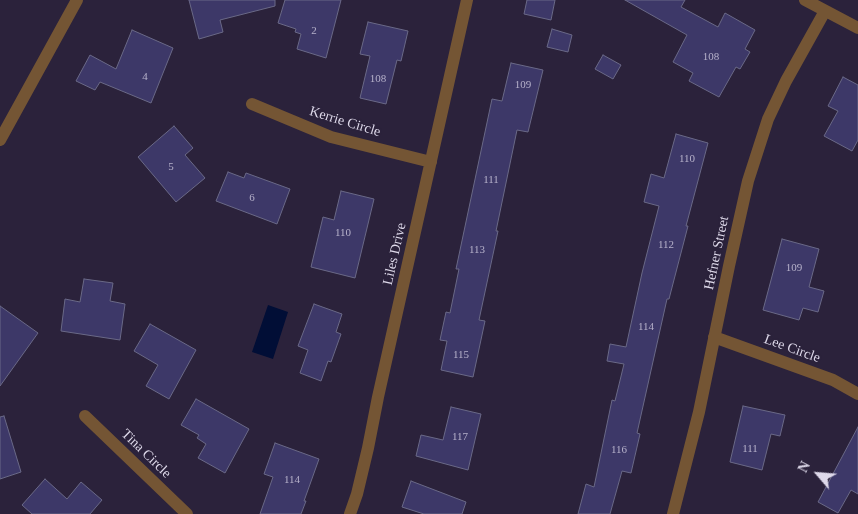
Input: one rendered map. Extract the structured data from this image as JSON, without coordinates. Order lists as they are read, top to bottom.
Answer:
{
  "streets": {
    "street": [
      "Kerrie Circle",
      "Hefner Street",
      "Liles Drive",
      "Lee Circle",
      "Tina Circle"
    ]
  },
  "crossings": [
    ["Kerrie Circle", "Liles Drive"],
    ["Hefner Street", "Lee Circle"]
  ],
  "house_numbers": [
    "2",
    "108",
    "4",
    "108",
    "109",
    "110",
    "5",
    "111",
    "6",
    "110",
    "112",
    "113",
    "109",
    "114",
    "115",
    "117",
    "111",
    "116",
    "114"
  ],
  "north": "top left"
}
